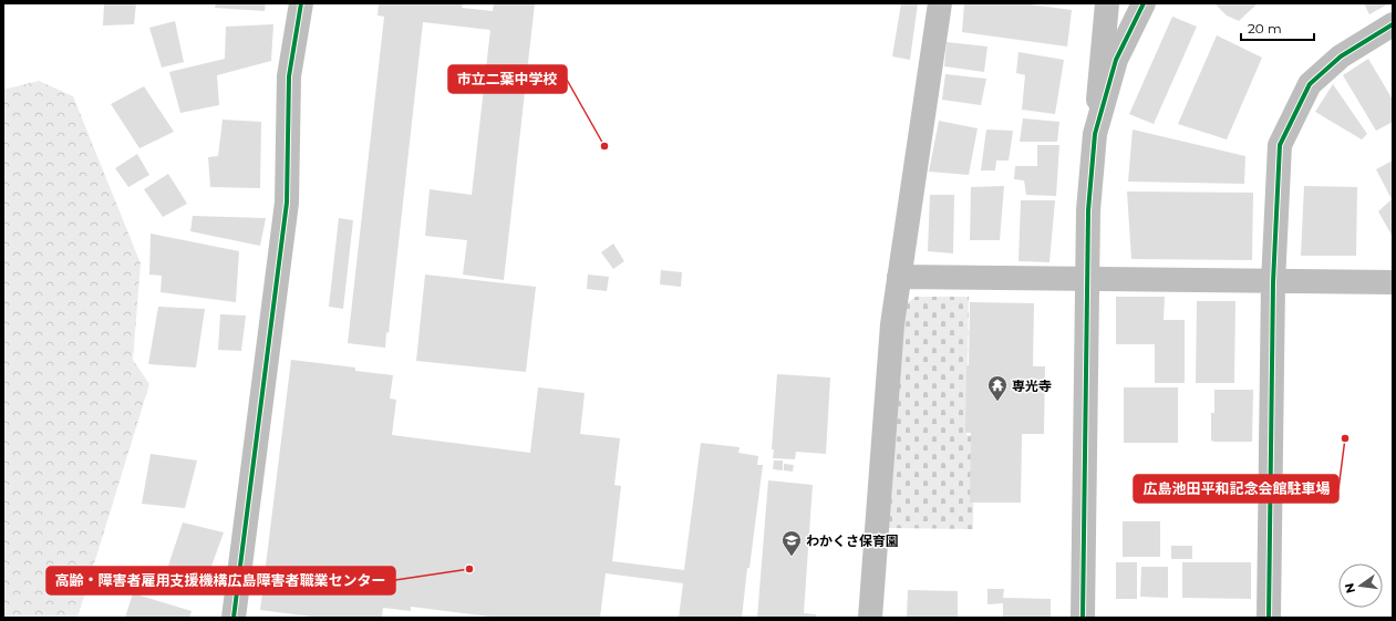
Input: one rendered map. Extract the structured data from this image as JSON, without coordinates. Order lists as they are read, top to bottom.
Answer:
{
  "places": {
    "other": ["市立二葉中学校", "広島池田平和記念会館駐車場", "高齢・障害者雇用支援機構広島障害者職業センター"],
    "temple": ["専光寺"],
    "school or university": ["わかくさ保育園"]
  },
  "scale_bar": "20 m",
  "north": "left"
}
